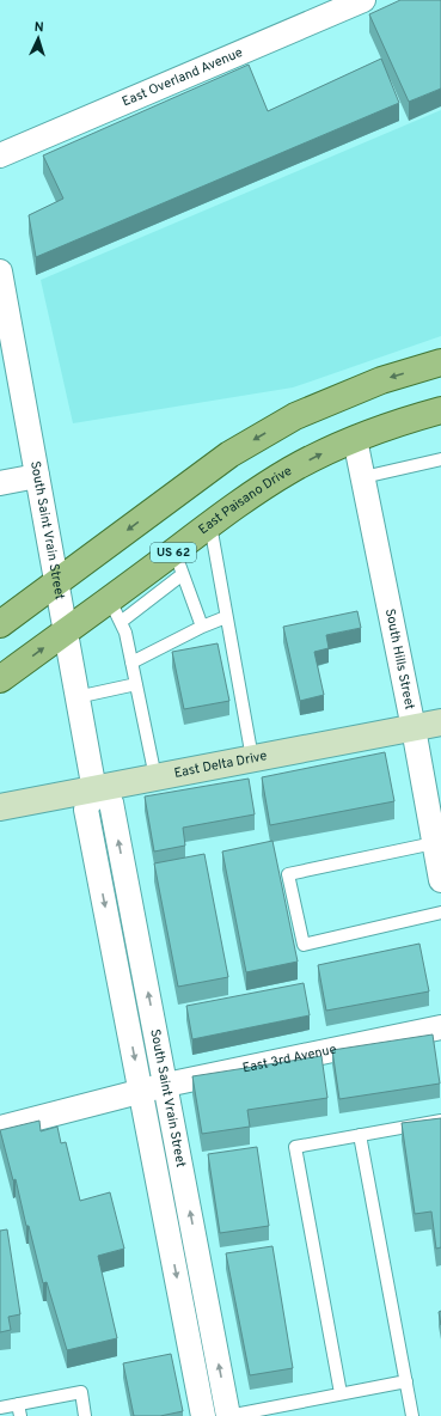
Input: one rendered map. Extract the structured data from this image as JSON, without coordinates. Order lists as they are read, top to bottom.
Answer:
{
  "streets": {
    "main road": ["East Paisano Drive", "US 62"],
    "street": [
      "East Overland Avenue",
      "South Saint Vrain Street",
      "South Hills Street",
      "East Delta Drive",
      "East 3rd Avenue"
    ]
  },
  "crossings": [
    ["East Paisano Drive", "South Saint Vrain Street"],
    ["East Paisano Drive", "South Hills Street"],
    ["South Saint Vrain Street", "East Delta Drive"],
    ["South Saint Vrain Street", "East 3rd Avenue"],
    ["South Hills Street", "East Delta Drive"]
  ],
  "north": "top"
}
